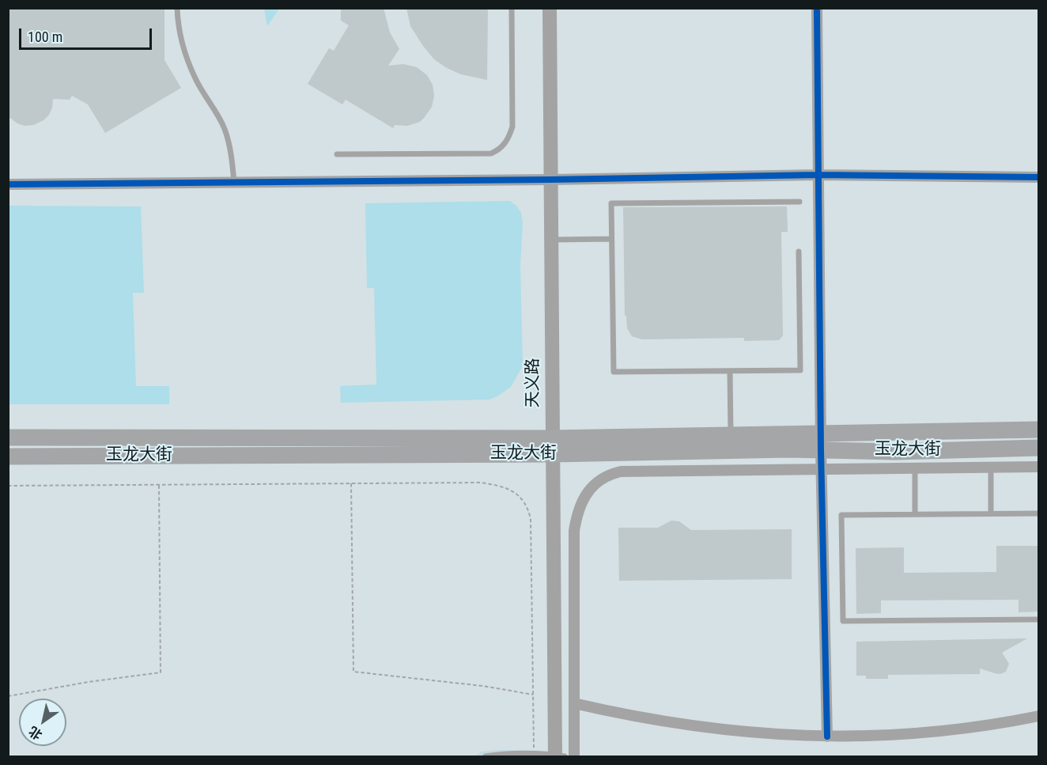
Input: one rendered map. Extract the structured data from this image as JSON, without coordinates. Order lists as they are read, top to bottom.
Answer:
{
  "streets": {
    "main road": ["天义路", "玉龙大街"]
  },
  "crossings": [
    ["天义路", "玉龙大街"]
  ],
  "scale_bar": "100 m",
  "north": "bottom left"
}
